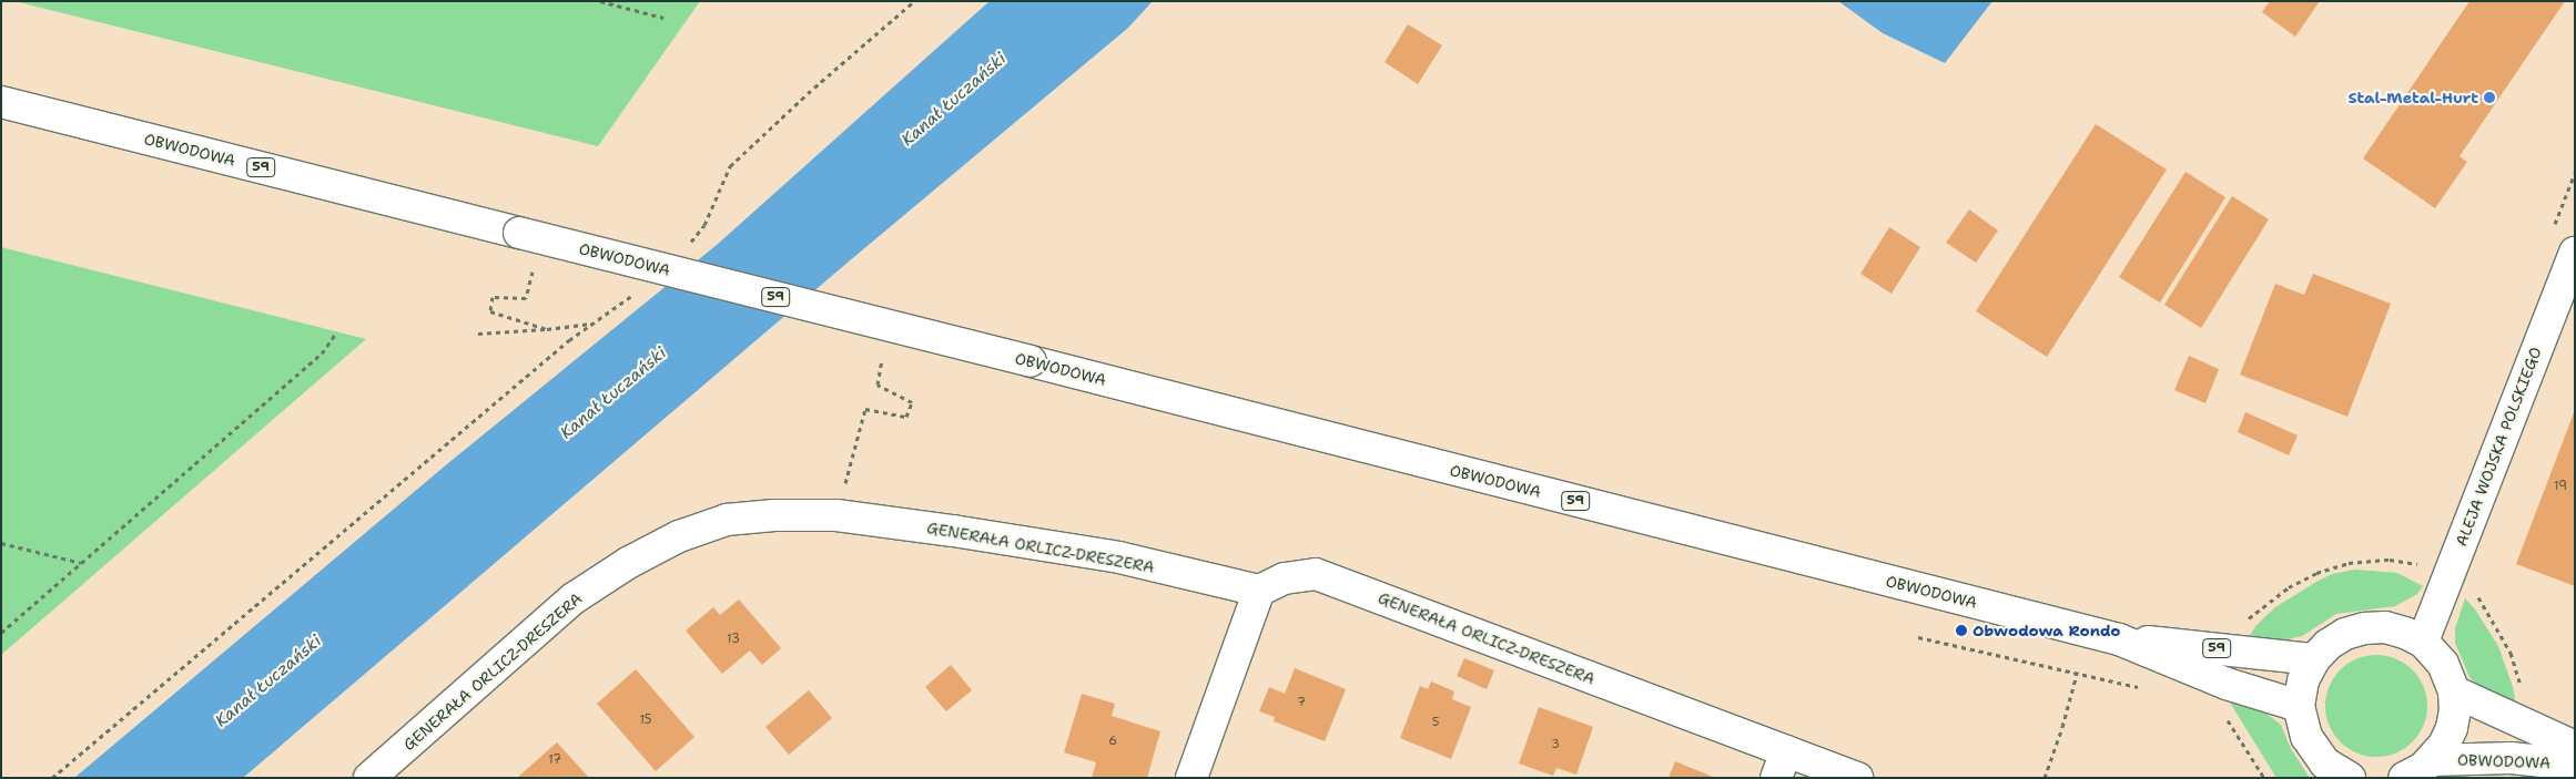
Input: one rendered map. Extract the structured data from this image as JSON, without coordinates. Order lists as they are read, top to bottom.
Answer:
{
  "streets": {
    "main road": [
      "OBWODOWA",
      "59",
      "ALEJA WOJSKA POLSKIEGO",
      "GENERAŁA ORLICZ-DRESZERA"
    ]
  },
  "water": ["Kanał Łuczański"],
  "places": ["Stal-Metal-Hurt", "Obwodowa Rondo"],
  "house_numbers": [
    "19",
    "13",
    "7",
    "15",
    "5",
    "6",
    "3",
    "17"
  ]
}
